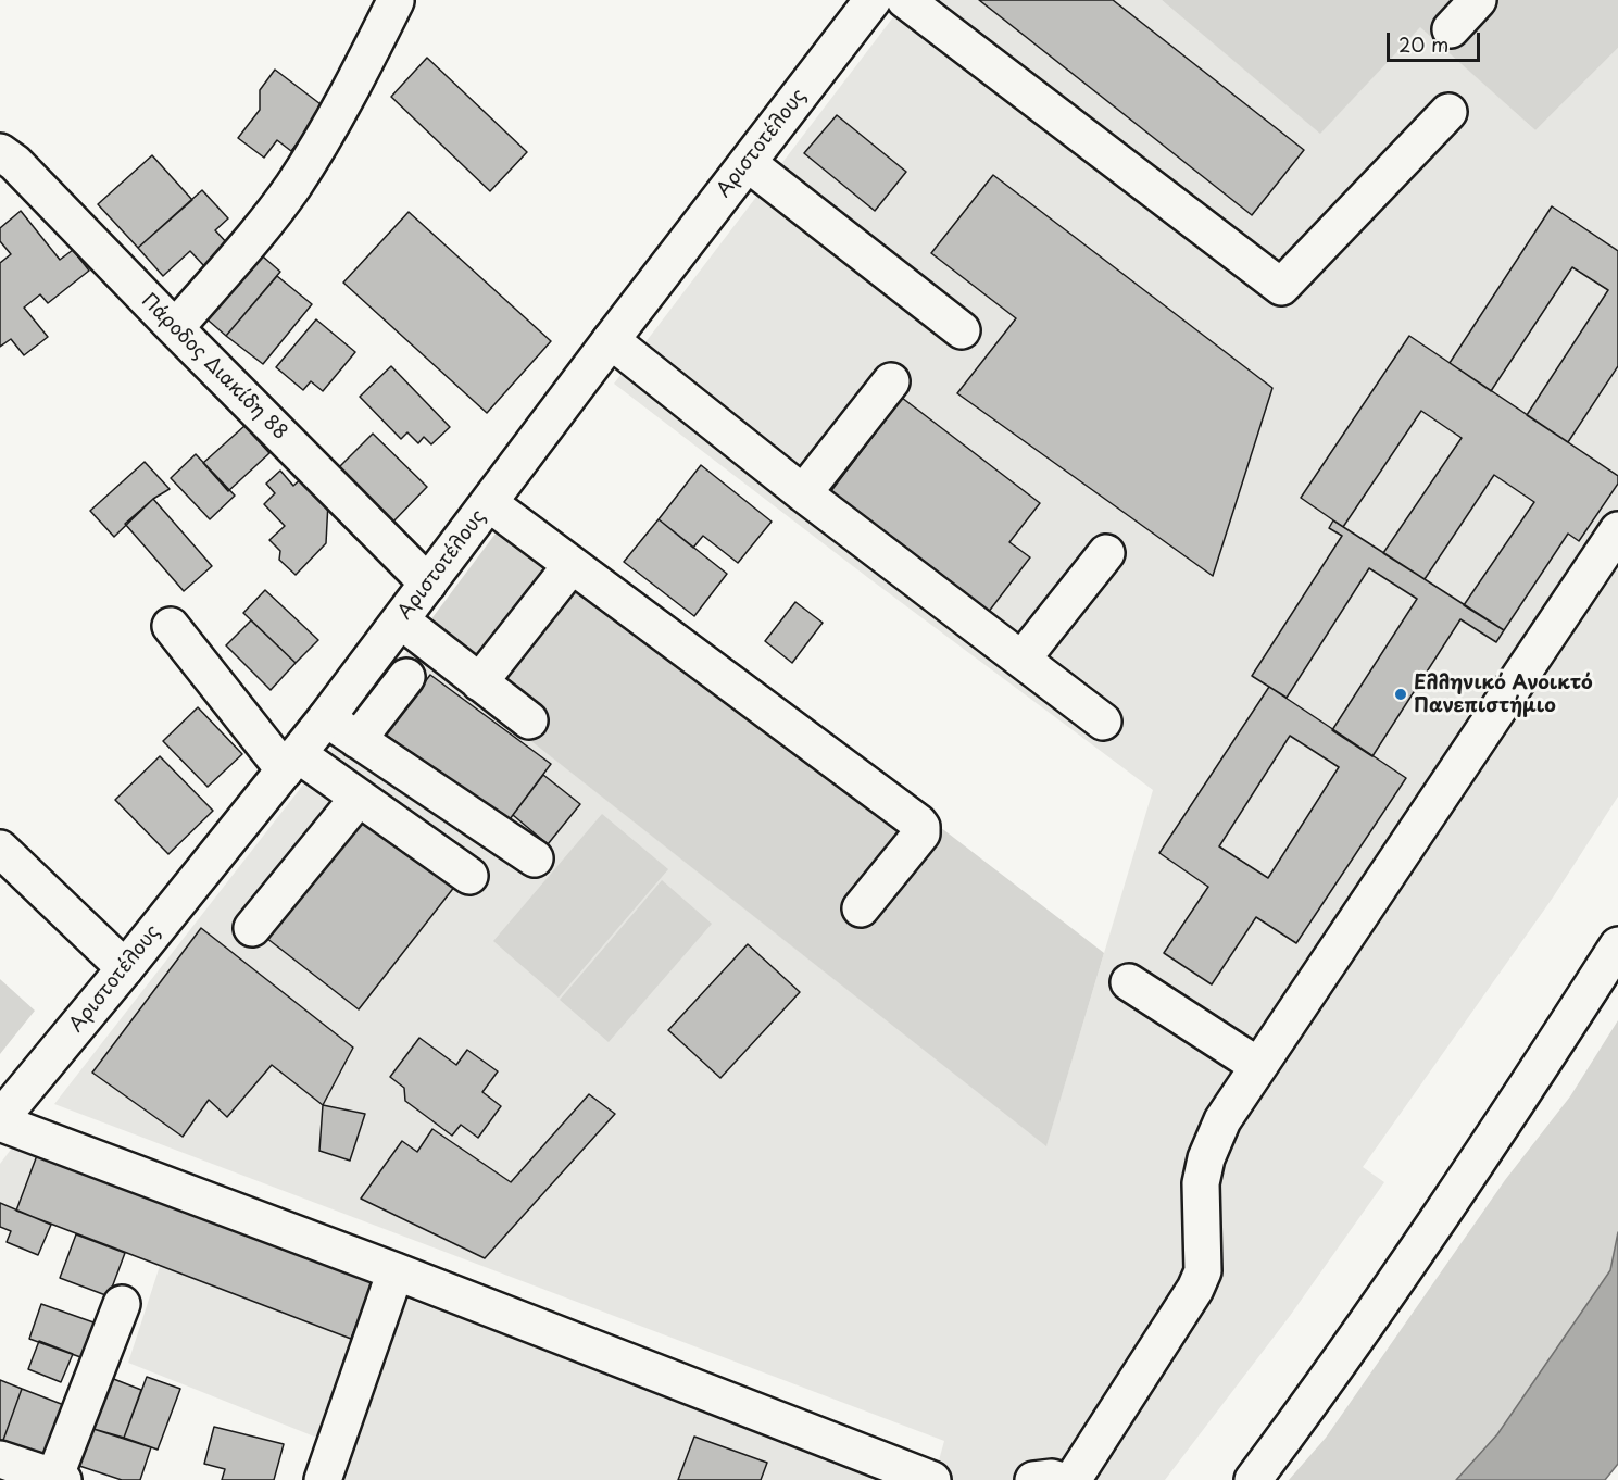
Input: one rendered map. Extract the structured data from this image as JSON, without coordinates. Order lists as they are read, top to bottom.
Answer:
{
  "streets": {
    "street": ["Αριστοτέλους", "Πάροδος Διακίδη 88"]
  },
  "crossings": [
    ["Αριστοτέλους", "Πάροδος Διακίδη 88"]
  ],
  "places": ["Ελληνικό Ανοικτό Πανεπιστήμιο"],
  "scale_bar": "20 m"
}
